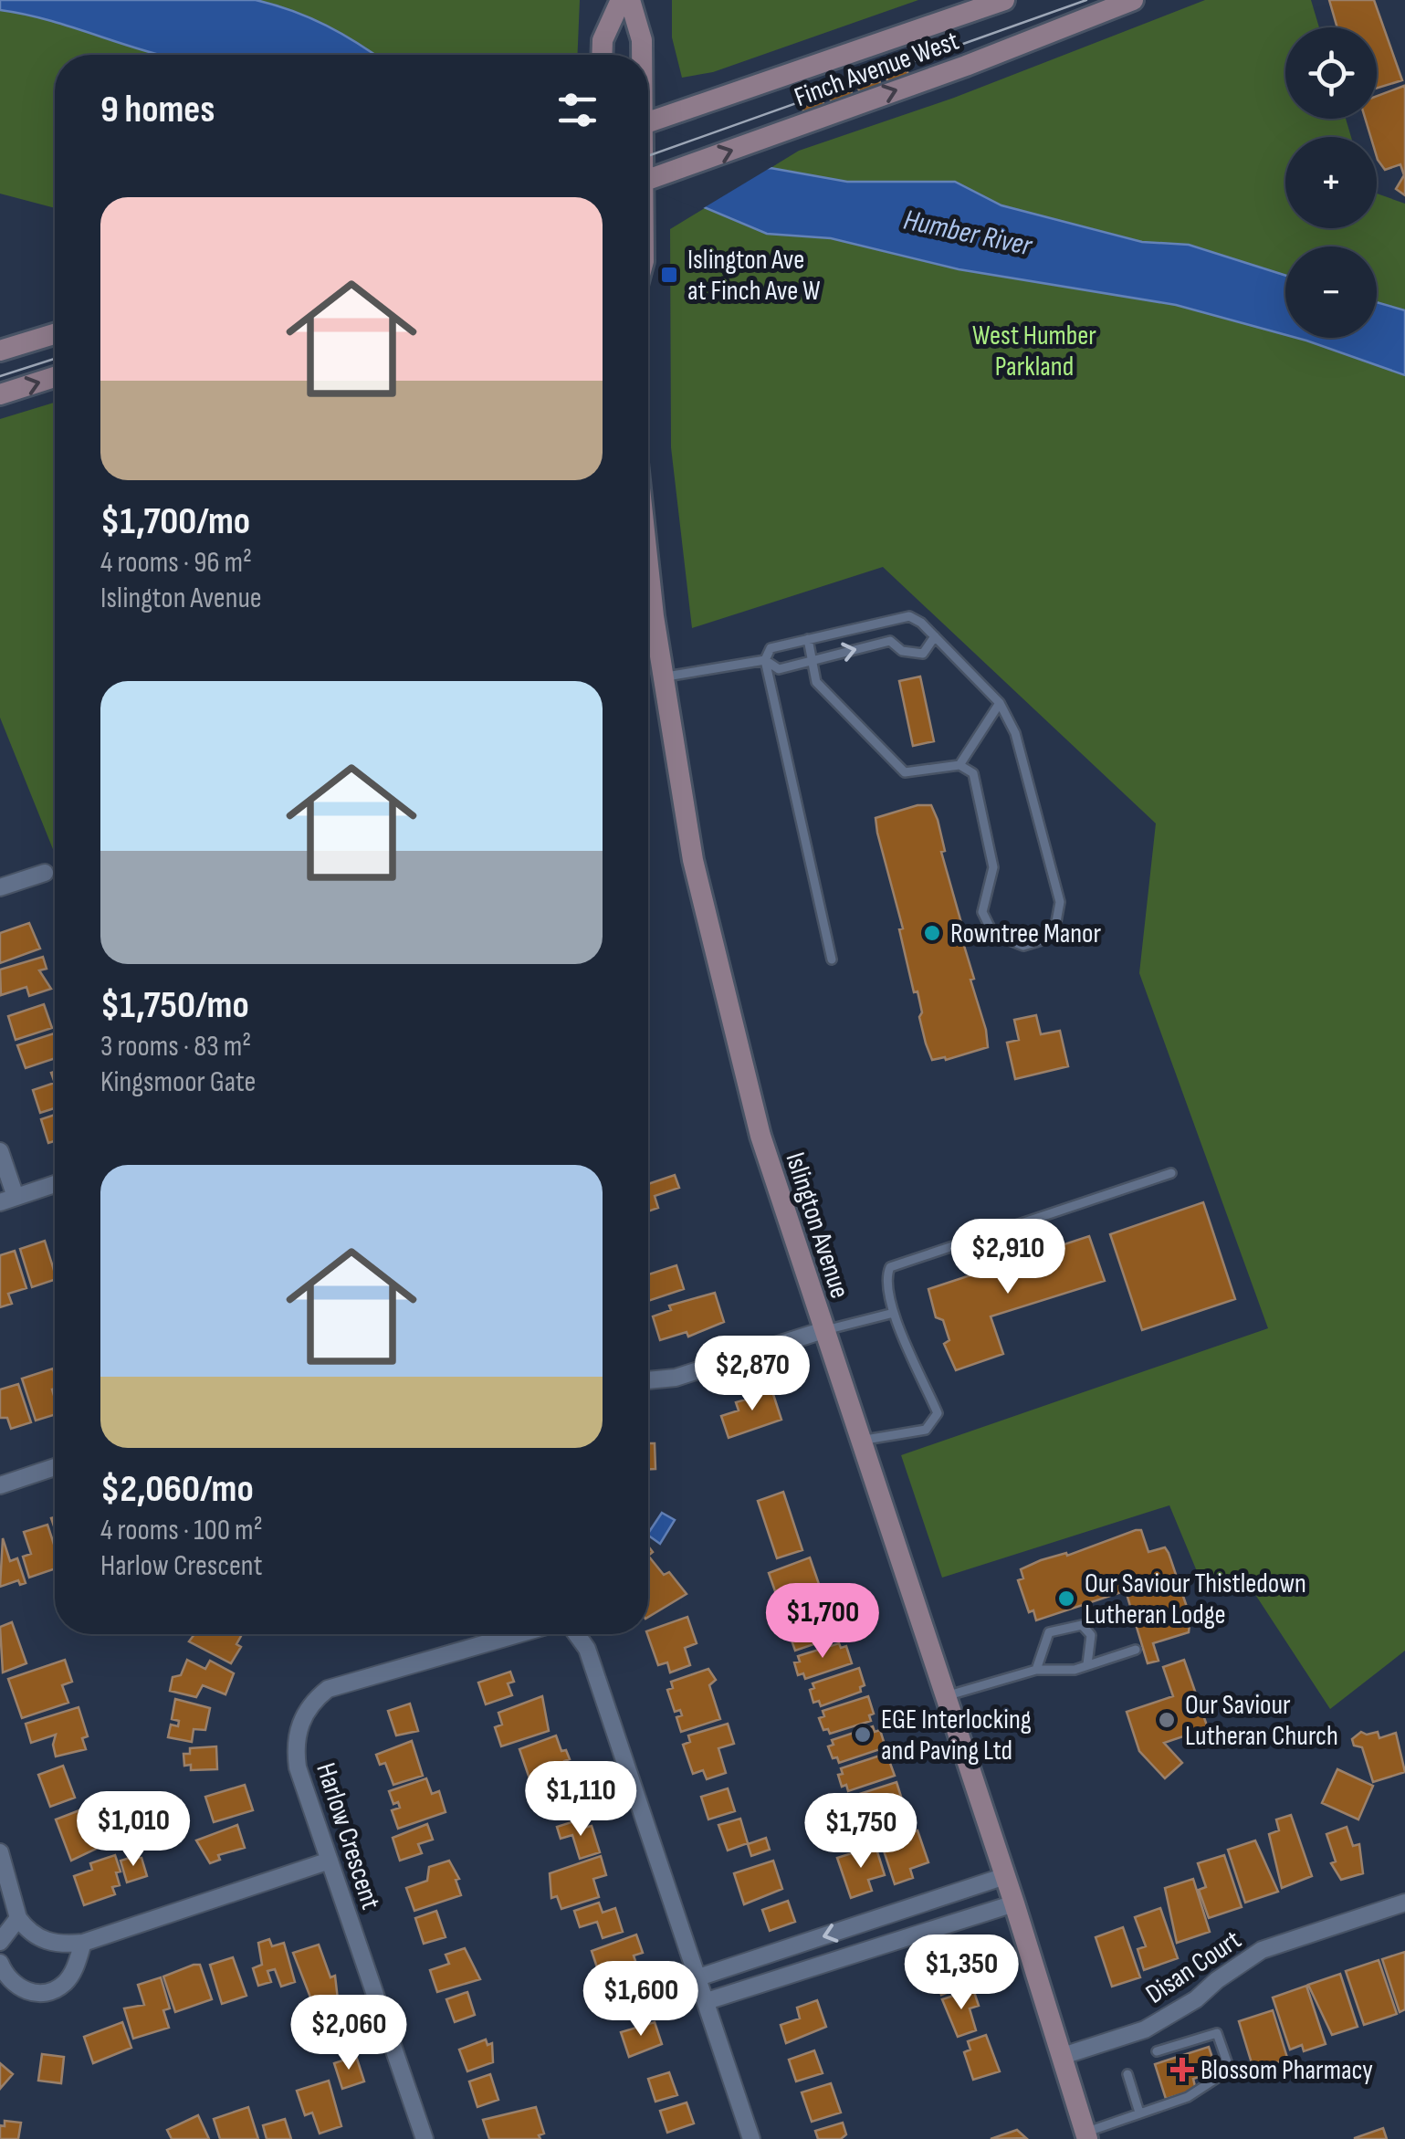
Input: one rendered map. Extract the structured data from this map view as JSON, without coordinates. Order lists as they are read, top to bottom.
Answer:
{
  "streets": {
    "main road": ["Finch Avenue West", "Islington Avenue"],
    "street": ["Harlow Crescent", "Disan Court"]
  },
  "crossings": [
    ["Islington Avenue", "Disan Court"]
  ],
  "water": ["Humber River"],
  "parks": ["West Humber Parkland"],
  "places": {
    "transit": ["Islington Ave at Finch Ave W"],
    "other": [
      "Rowntree Manor",
      "Our Saviour Thistledown Lutheran Lodge",
      "Our Saviour Lutheran Church",
      "EGE Interlocking and Paving Ltd"
    ],
    "health": ["Blossom Pharmacy"]
  },
  "page": {
    "map_buttons": ["+", "−"],
    "heading": "9 homes",
    "list": [
      {
        "name": "$1,700/mo",
        "note": "4 rooms · 96 m² · Islington Avenue"
      },
      {
        "name": "$1,750/mo",
        "note": "3 rooms · 83 m² · Kingsmoor Gate"
      },
      {
        "name": "$2,060/mo",
        "note": "4 rooms · 100 m² · Harlow Crescent"
      }
    ],
    "price": [
      "$2,910",
      "$2,870",
      "$1,700",
      "$1,110",
      "$1,010",
      "$1,750",
      "$1,350",
      "$1,600",
      "$2,060"
    ]
  }
}
